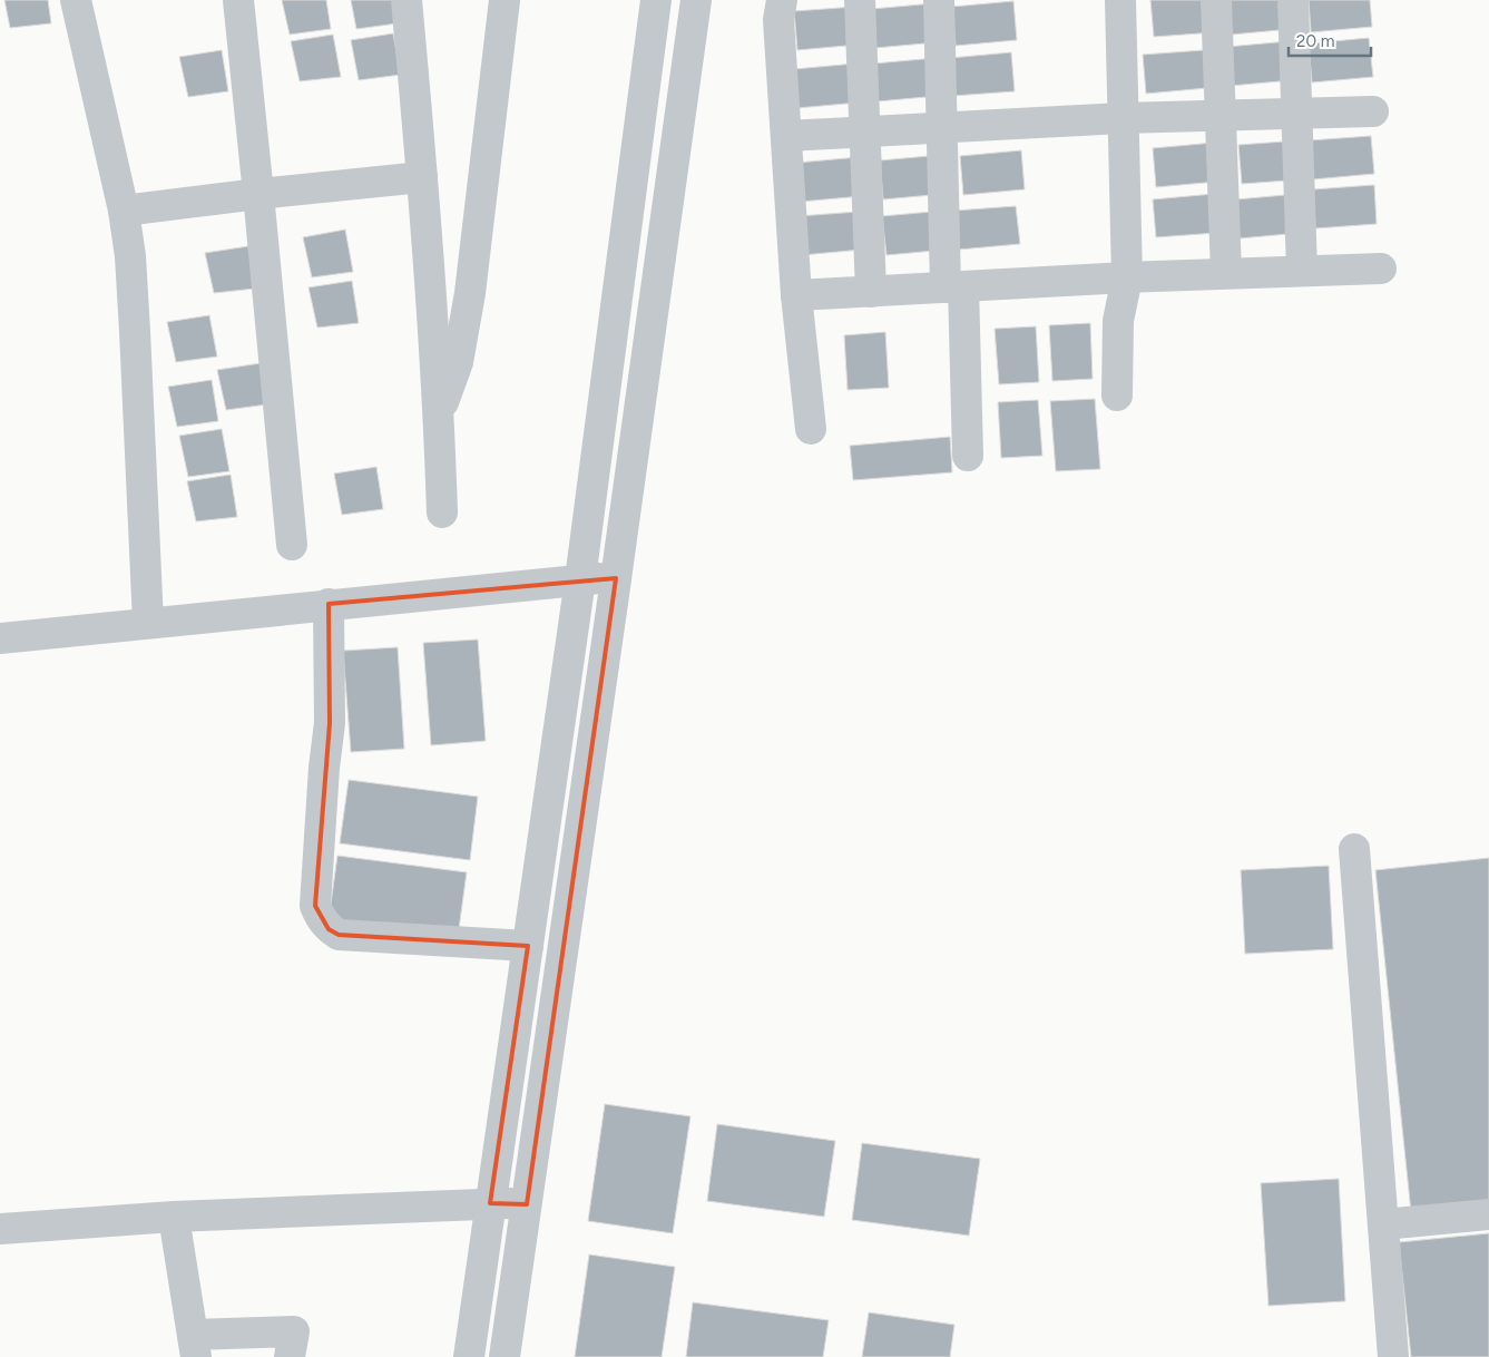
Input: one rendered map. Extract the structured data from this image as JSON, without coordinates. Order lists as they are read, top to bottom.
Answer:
{
  "scale_bar": "20 m"
}
